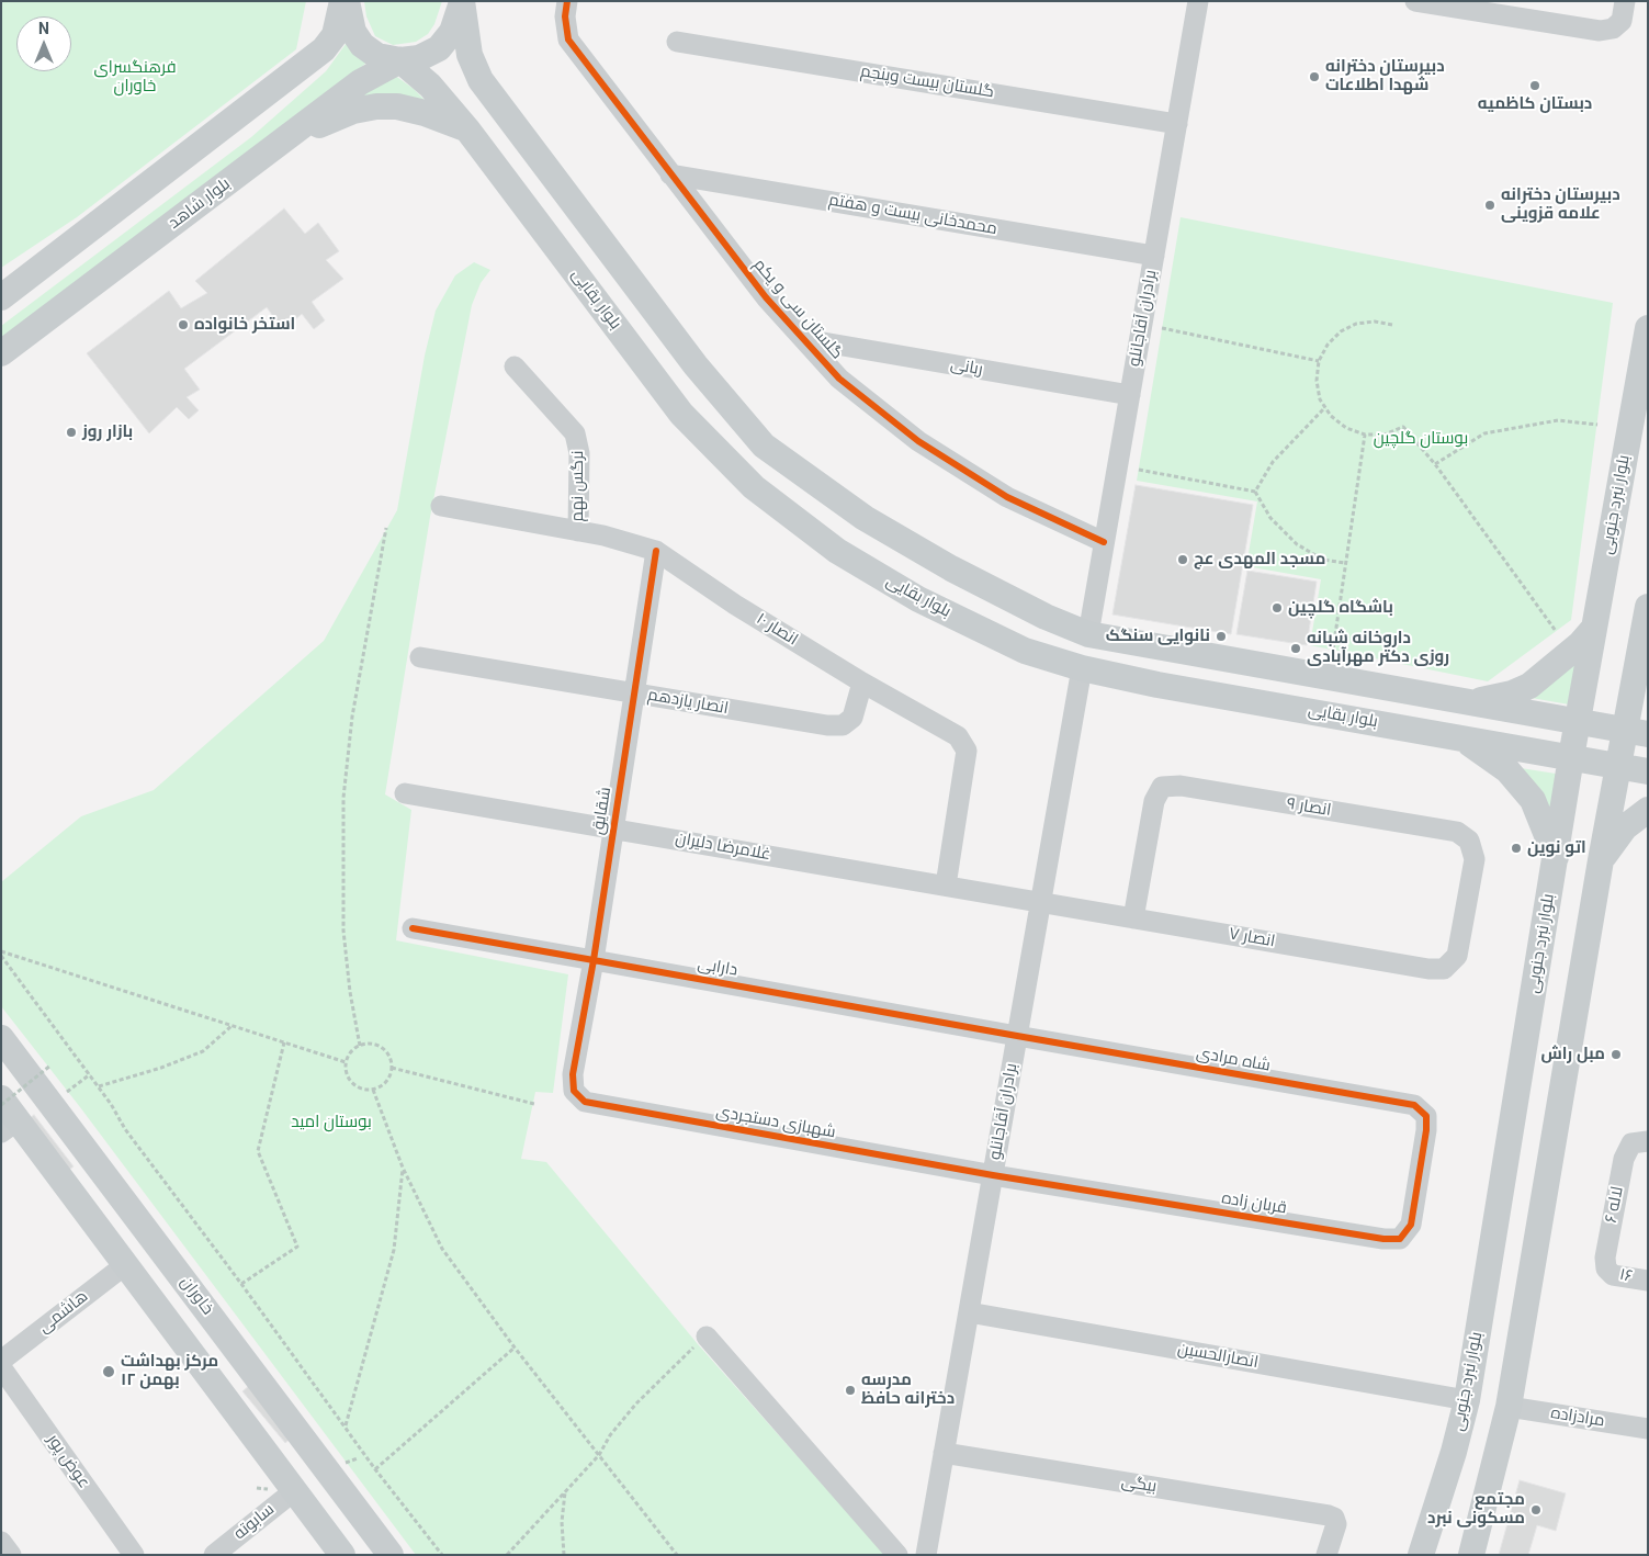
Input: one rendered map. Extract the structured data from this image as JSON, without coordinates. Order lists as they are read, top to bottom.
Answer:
{
  "streets": {
    "main road": [
      "بلوار شاهد",
      "بلوار بقایی",
      "بلوار نبرد جنوبی",
      "خاوران"
    ],
    "street": [
      "گلستان بیست وپنجم",
      "محمدخانی بیست و هفتم",
      "گلستان سی و یکم",
      "برادران آقاجانلو",
      "ربانی",
      "نرگس نهم",
      "انصار ۱۰",
      "انصار یازدهم",
      "انصار ۹",
      "شقایق",
      "غلامرضا دلیران",
      "انصار ۷",
      "دارابی",
      "شاه مرادی",
      "شهبازی دستجردی",
      "قربان زاده",
      "لاله ۶",
      "۱۶",
      "هاشمی",
      "انصارالحسین",
      "مرادزاده",
      "عوض پور",
      "بیگی",
      "سابوته"
    ]
  },
  "crossings": [
    ["گلستان بیست وپنجم", "برادران آقاجانلو"],
    ["بلوار شاهد", "بلوار بقایی"],
    ["محمدخانی بیست و هفتم", "گلستان سی و یکم"],
    ["محمدخانی بیست و هفتم", "برادران آقاجانلو"],
    ["بلوار بقایی", "برادران آقاجانلو"],
    ["بلوار بقایی", "بلوار نبرد جنوبی"],
    ["گلستان سی و یکم", "برادران آقاجانلو"],
    ["گلستان سی و یکم", "ربانی"],
    ["برادران آقاجانلو", "ربانی"],
    ["برادران آقاجانلو", "غلامرضا دلیران"],
    ["برادران آقاجانلو", "انصار ۷"],
    ["برادران آقاجانلو", "دارابی"],
    ["برادران آقاجانلو", "شاه مرادی"],
    ["برادران آقاجانلو", "شهبازی دستجردی"],
    ["برادران آقاجانلو", "قربان زاده"],
    ["برادران آقاجانلو", "انصارالحسین"],
    ["برادران آقاجانلو", "بیگی"],
    ["نرگس نهم", "انصار ۱۰"],
    ["بلوار نبرد جنوبی", "انصارالحسین"],
    ["انصار ۱۰", "انصار یازدهم"],
    ["انصار ۱۰", "شقایق"],
    ["انصار ۱۰", "غلامرضا دلیران"],
    ["انصار یازدهم", "شقایق"],
    ["انصار ۹", "انصار ۷"],
    ["شقایق", "غلامرضا دلیران"],
    ["شقایق", "دارابی"],
    ["شقایق", "شهبازی دستجردی"],
    ["غلامرضا دلیران", "انصار ۷"],
    ["دارابی", "شاه مرادی"],
    ["شاه مرادی", "قربان زاده"],
    ["شهبازی دستجردی", "قربان زاده"],
    ["لاله ۶", "۱۶"]
  ],
  "parks": ["فرهنگسرای خاوران", "بوستان گلچین", "بوستان امید"],
  "places": [
    "دبیرستان دخترانه شهدا اطلاعات",
    "دبستان کاظمیه",
    "دبیرستان دخترانه علامه قزوینی",
    "استخر خانواده",
    "بازار روز",
    "مسجد المهدی عج",
    "باشگاه گلچین",
    "نانوایی سنگک",
    "داروخانه شبانه روزی دکتر مهرآبادی",
    "اتو نوین",
    "مبل راش",
    "مرکز بهداشت ۱۲ بهمن",
    "مدرسه دخترانه حافظ",
    "مجتمع مسکونی نبرد"
  ],
  "north": "top"
}
